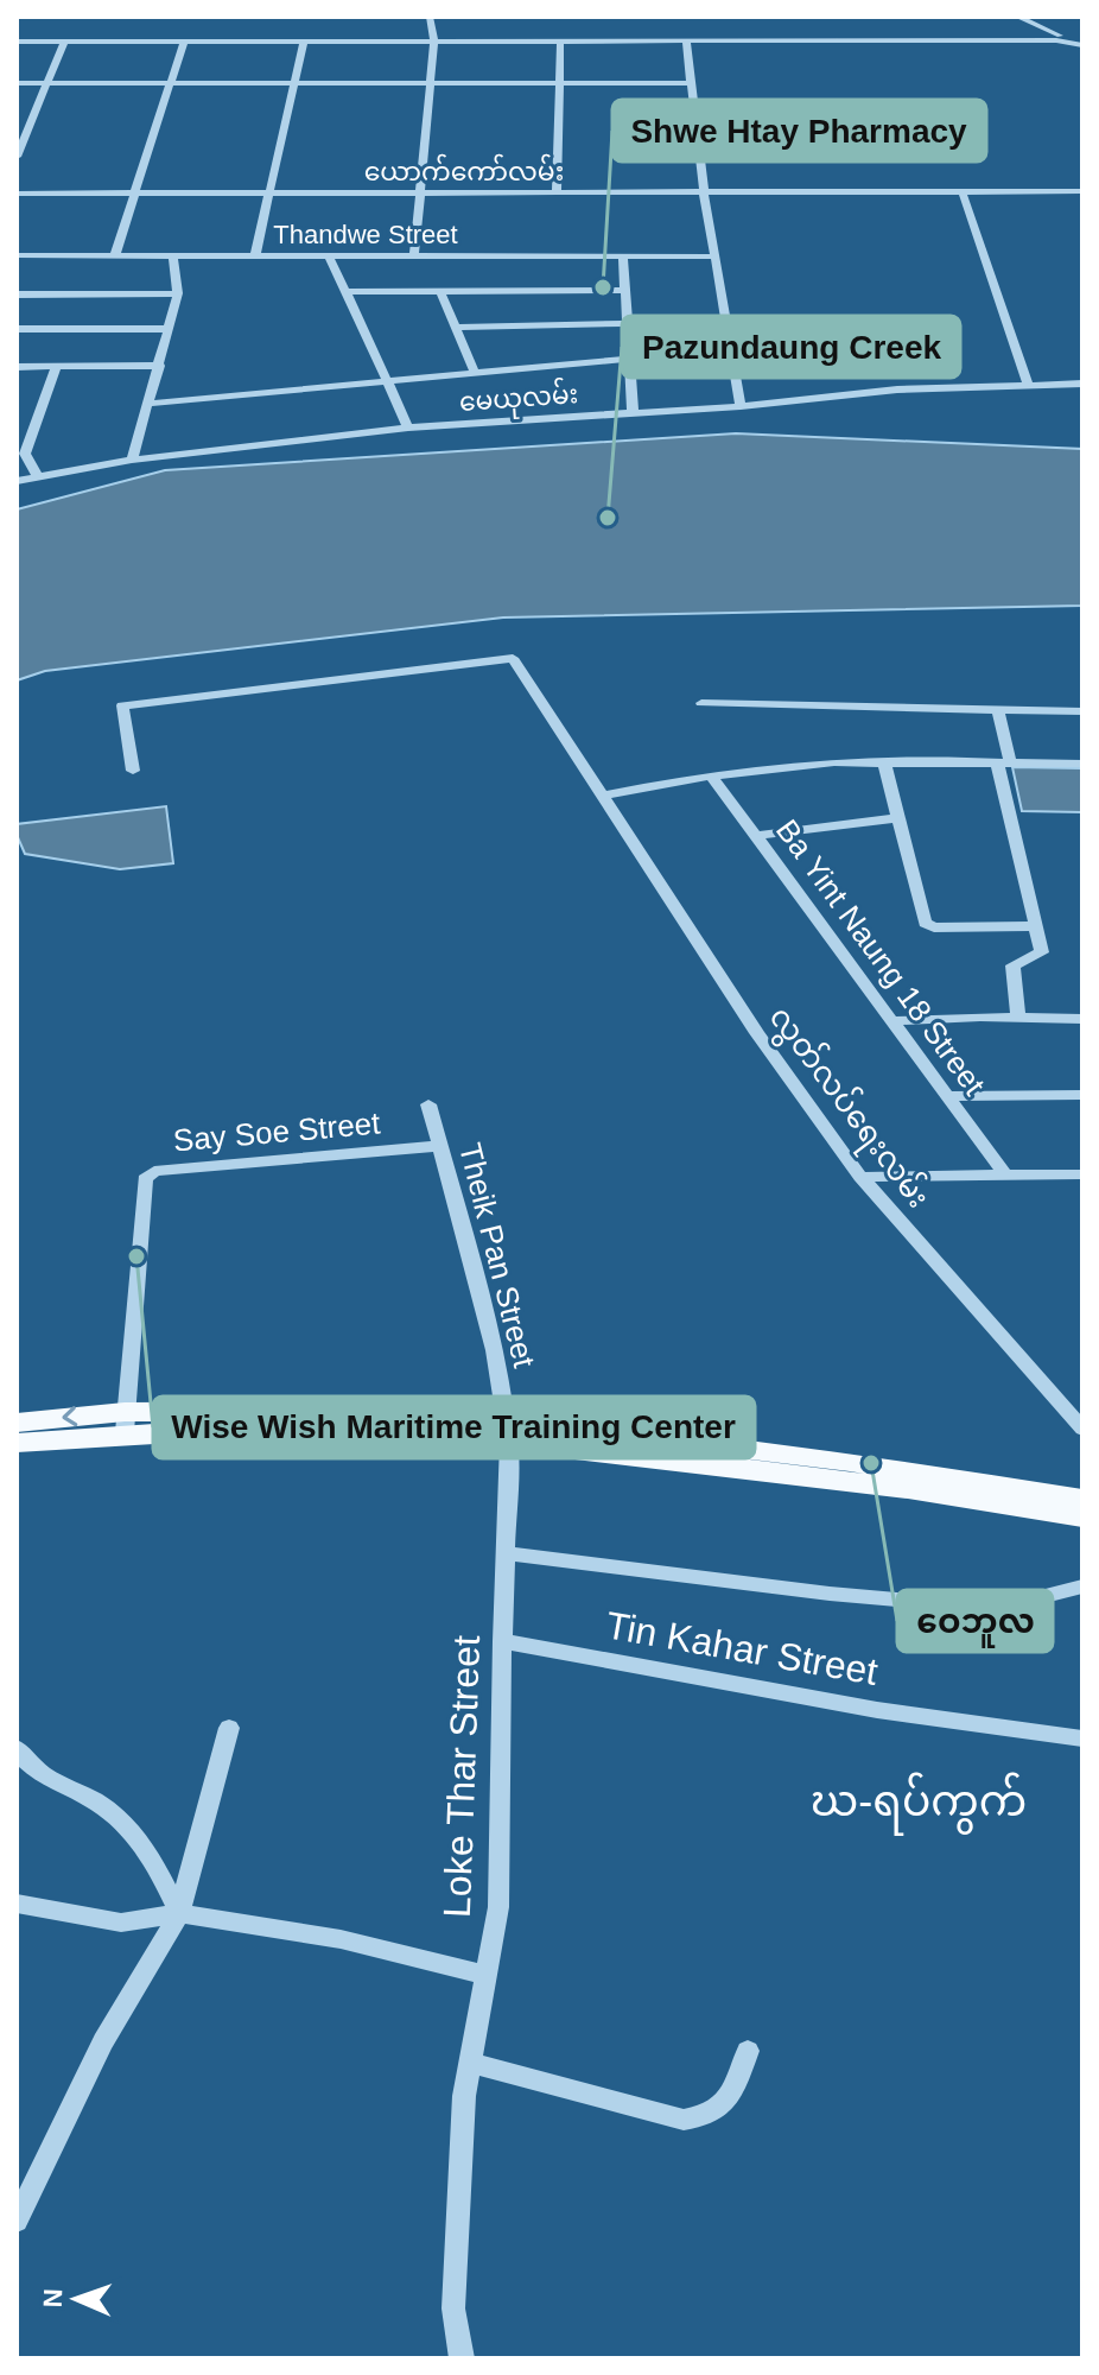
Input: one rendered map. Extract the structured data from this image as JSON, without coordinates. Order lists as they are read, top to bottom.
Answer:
{
  "streets": {
    "street": [
      "ယောက်ကော်လမ်း",
      "Thandwe Street",
      "မေယုလမ်း",
      "Ba Yint Naung 18 Street",
      "လွတ်လပ်ရေးလမ်း",
      "Say Soe Street",
      "Theik Pan Street",
      "Tin Kahar Street",
      "Loke Thar Street"
    ]
  },
  "crossings": [
    ["Say Soe Street", "Theik Pan Street"],
    ["Theik Pan Street", "Loke Thar Street"],
    ["Tin Kahar Street", "Loke Thar Street"]
  ],
  "districts": ["ဃ-ရပ်ကွက်"],
  "places": [
    "Shwe Htay Pharmacy",
    "Pazundaung Creek",
    "Wise Wish Maritime Training Center",
    "ဝေဘူလ"
  ],
  "north": "left"
}
